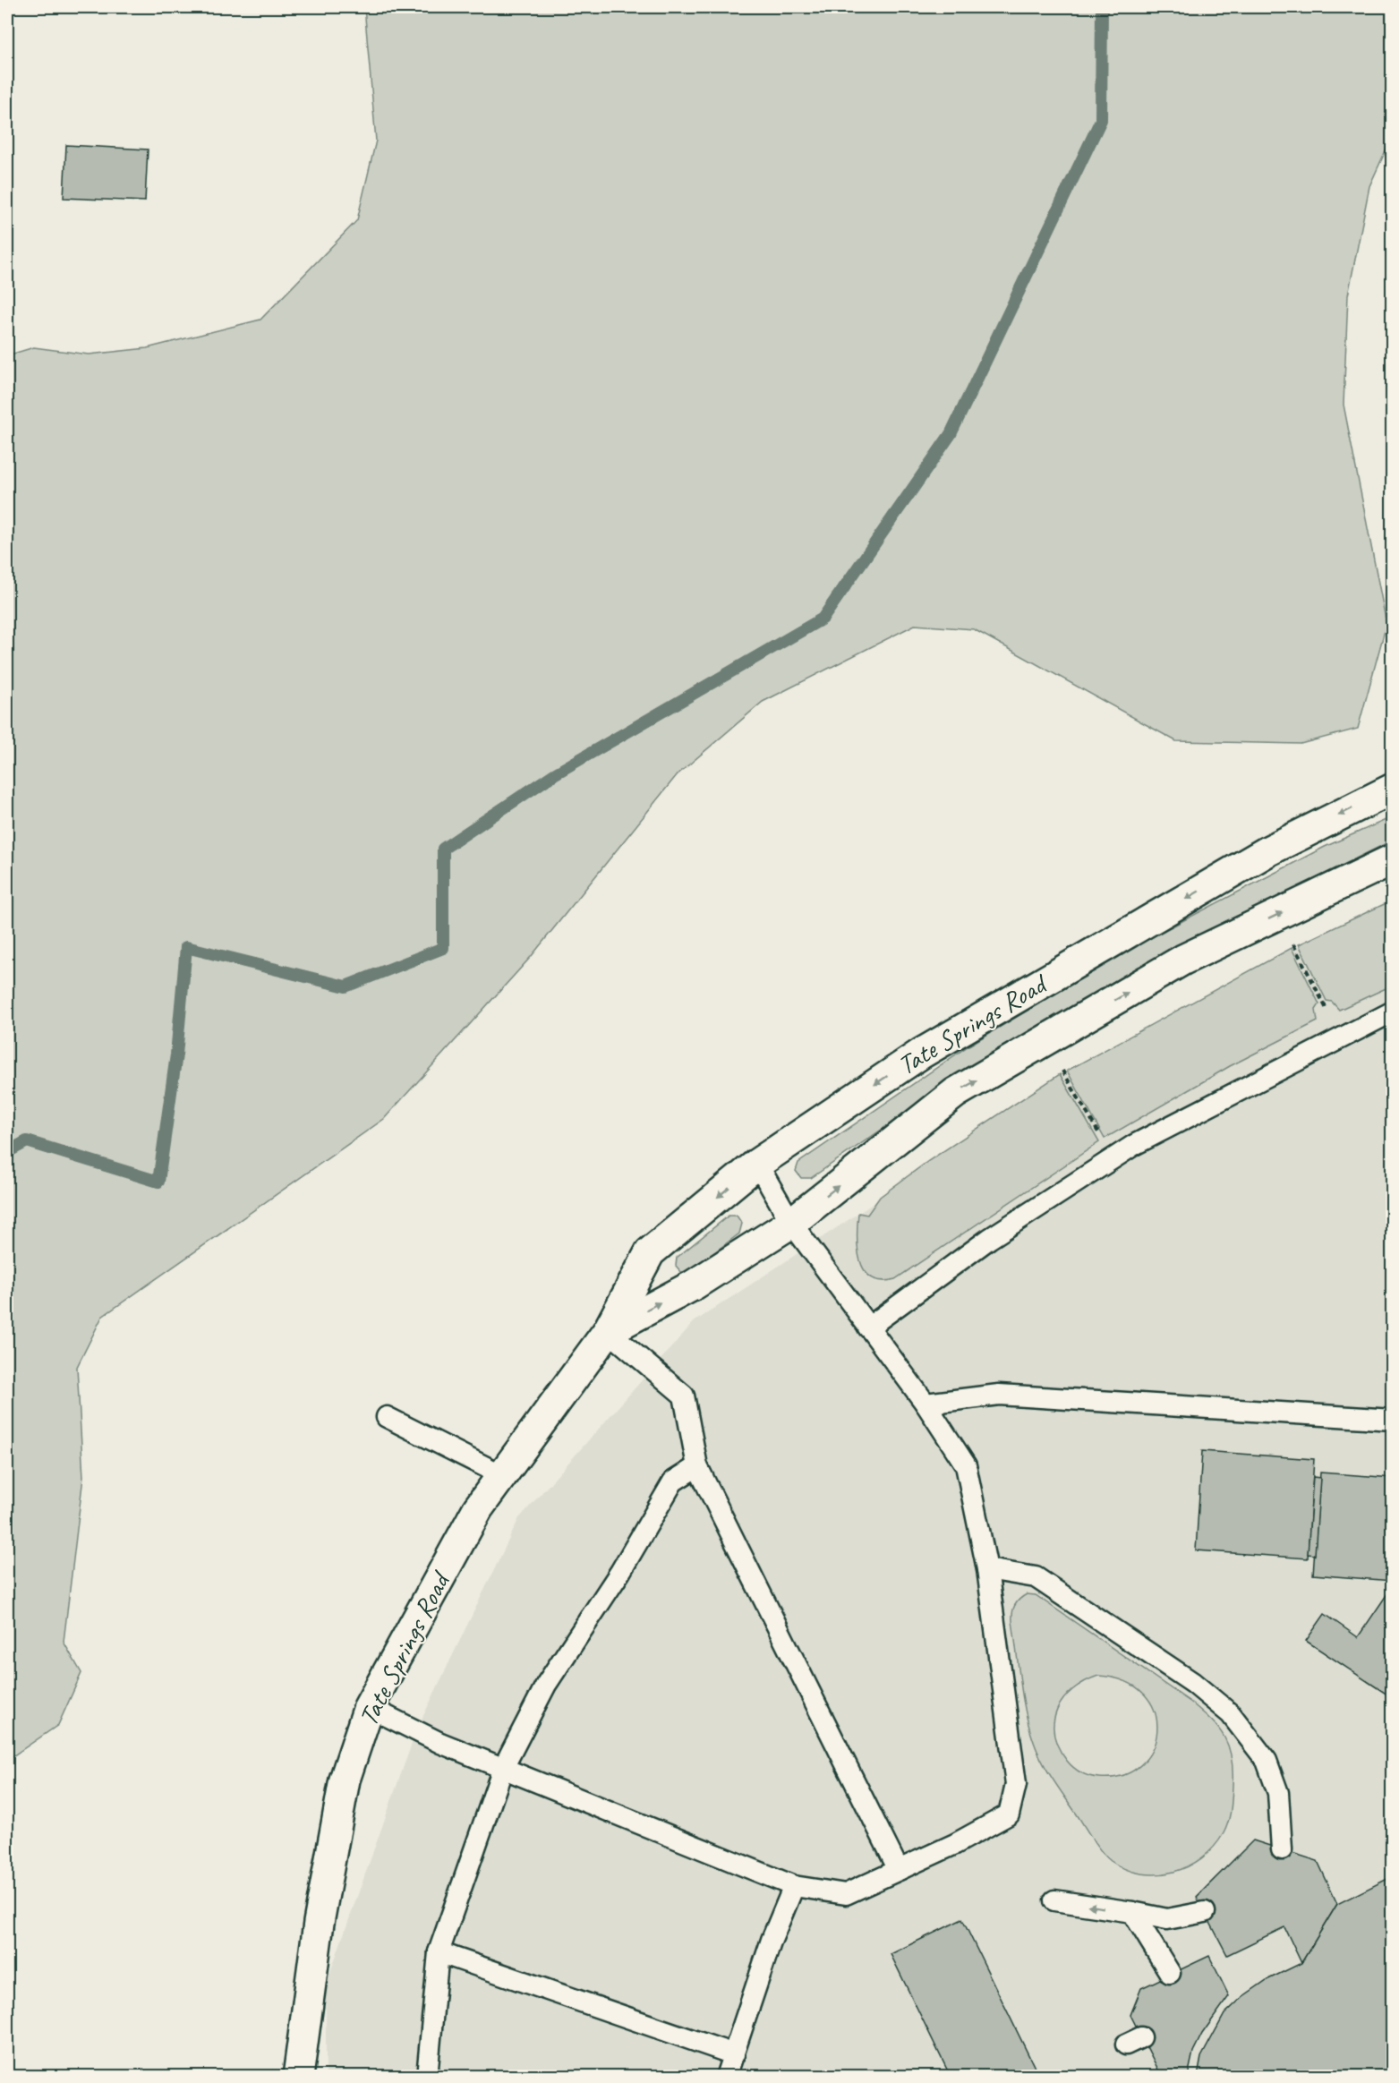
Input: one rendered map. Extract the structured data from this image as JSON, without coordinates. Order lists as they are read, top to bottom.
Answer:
{
  "streets": {
    "street": ["Tate Springs Road"]
  }
}
